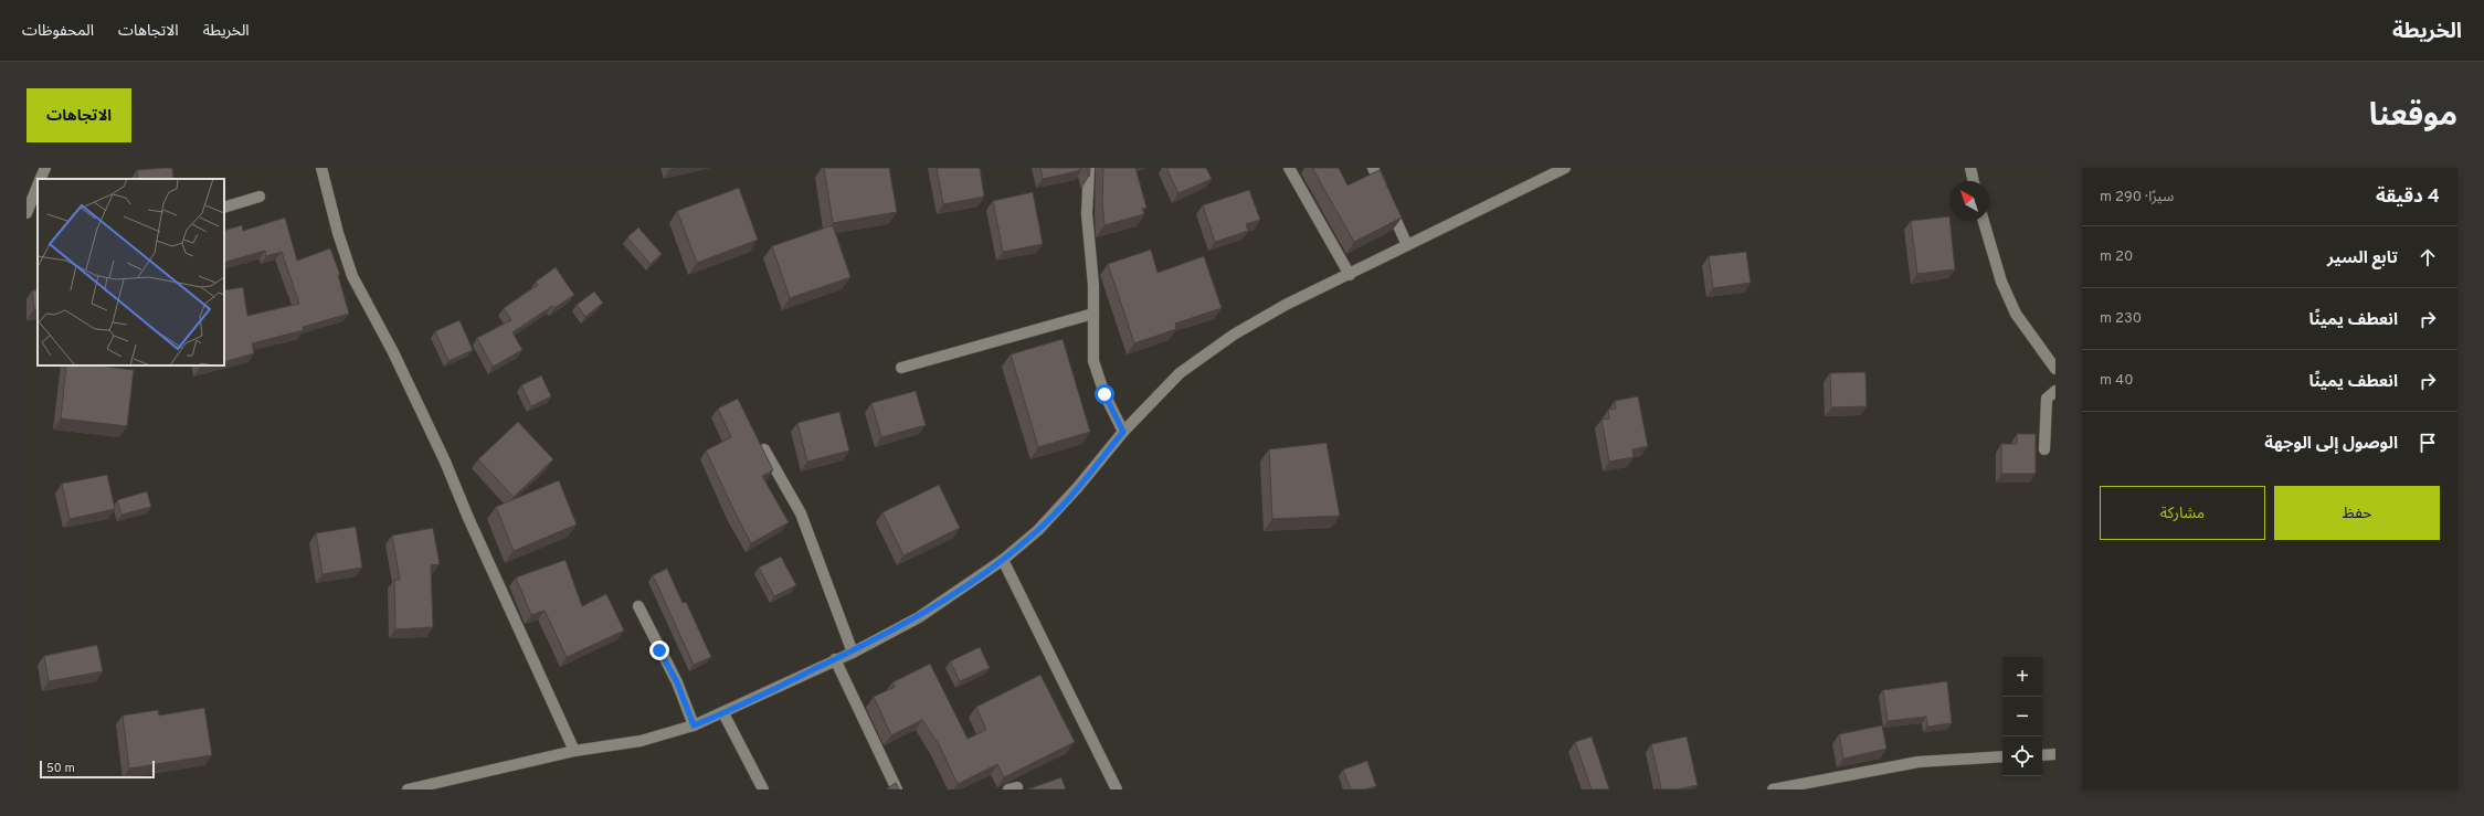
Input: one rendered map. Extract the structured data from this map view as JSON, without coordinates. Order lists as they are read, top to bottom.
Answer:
{
  "scale_bar": "50 m",
  "north": "top left",
  "page": {
    "header": "الخريطة",
    "nav": ["الخريطة", "الاتجاهات", "المحفوظات"],
    "title": "موقعنا",
    "buttons": [
      "الاتجاهات",
      ["حفظ", "مشاركة"]
    ],
    "heading": ["4 دقيقة", "سيرًا · 290 m"],
    "list": [
      ["تابع السير", "20 m"],
      ["انعطف يمينًا", "230 m"],
      ["انعطف يمينًا", "40 m"],
      "الوصول إلى الوجهة"
    ],
    "map_buttons": ["+", "−"],
    "scale": "50 m"
  }
}
